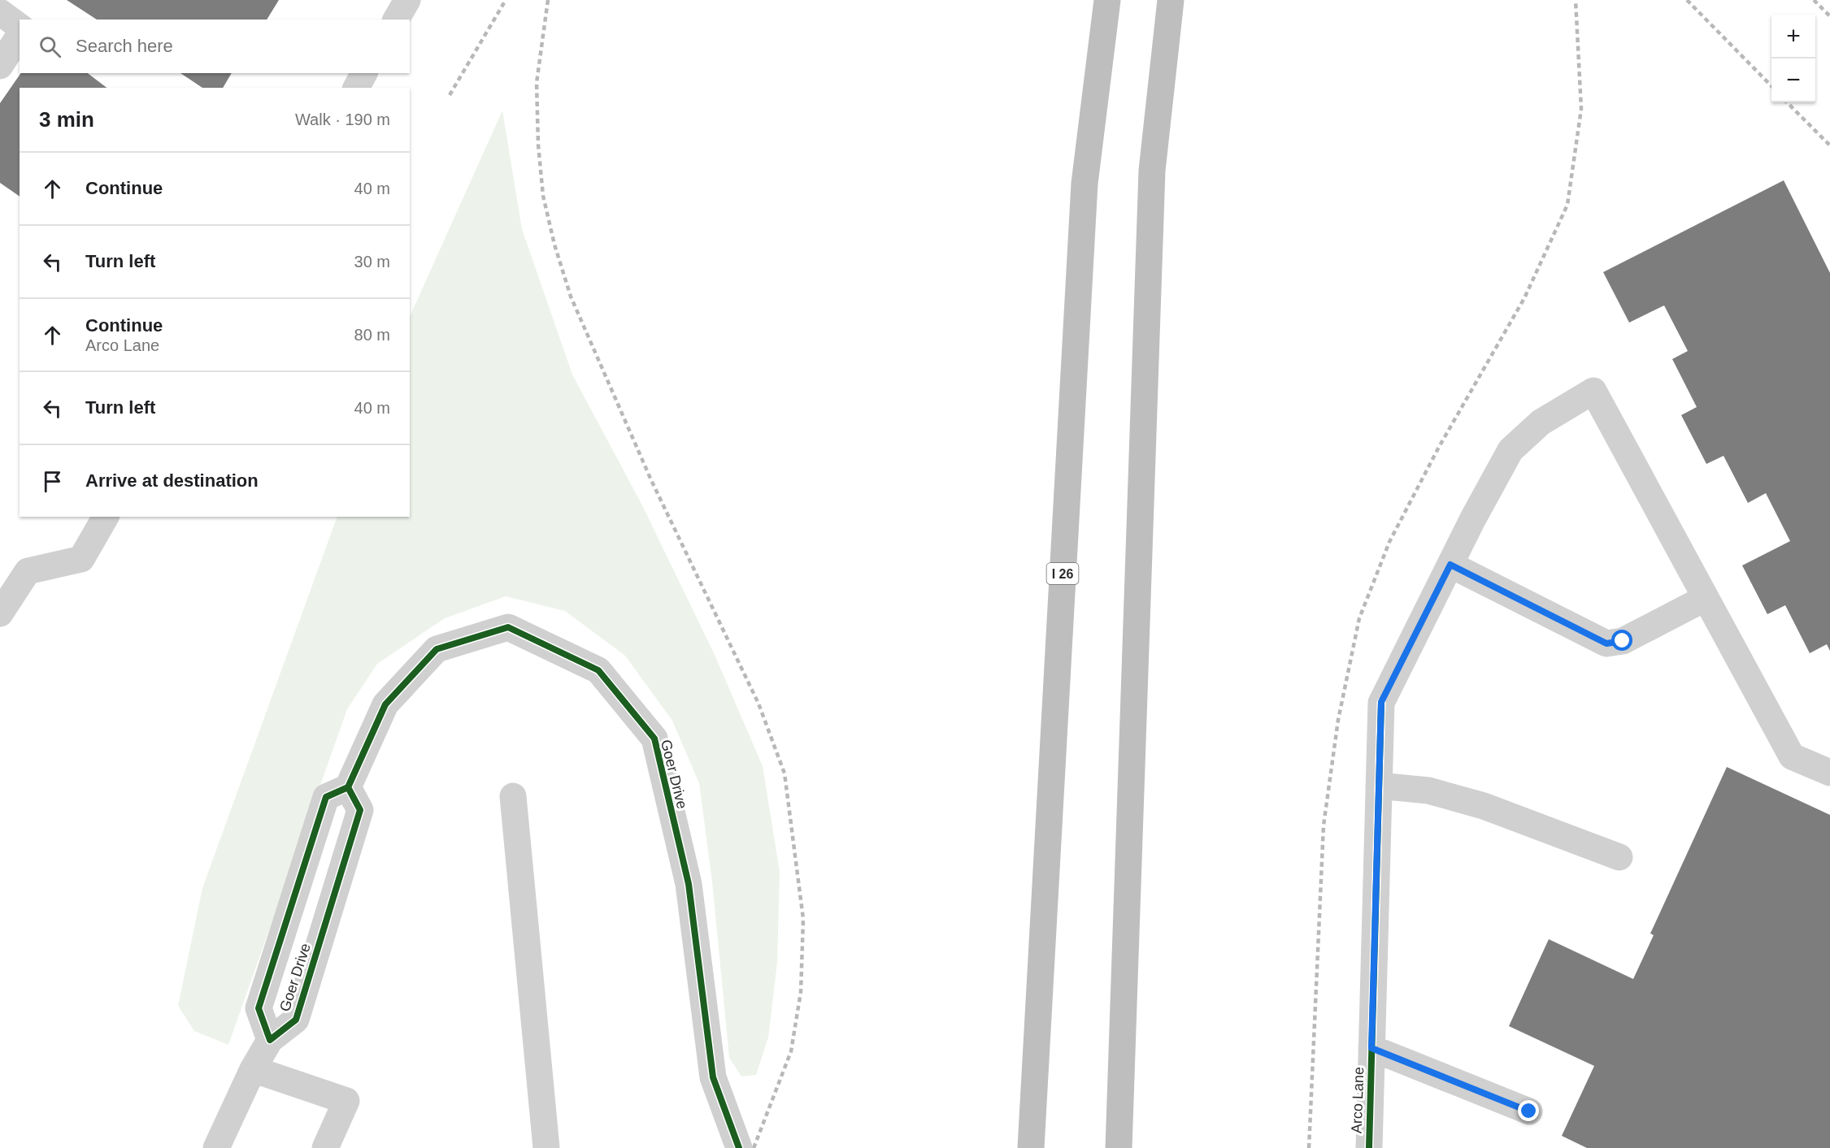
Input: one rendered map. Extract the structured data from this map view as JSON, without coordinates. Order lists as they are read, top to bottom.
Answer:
{
  "streets": {
    "highway": ["I 26"],
    "street": ["Goer Drive", "Arco Lane"]
  },
  "page": {
    "map_buttons": ["+", "−"],
    "search": "Search here",
    "heading": ["3 min", "Walk · 190 m"],
    "list": [
      ["Continue", "40 m"],
      ["Turn left", "30 m"],
      ["Continue", "Arco Lane", "80 m"],
      ["Turn left", "40 m"],
      "Arrive at destination"
    ]
  }
}
